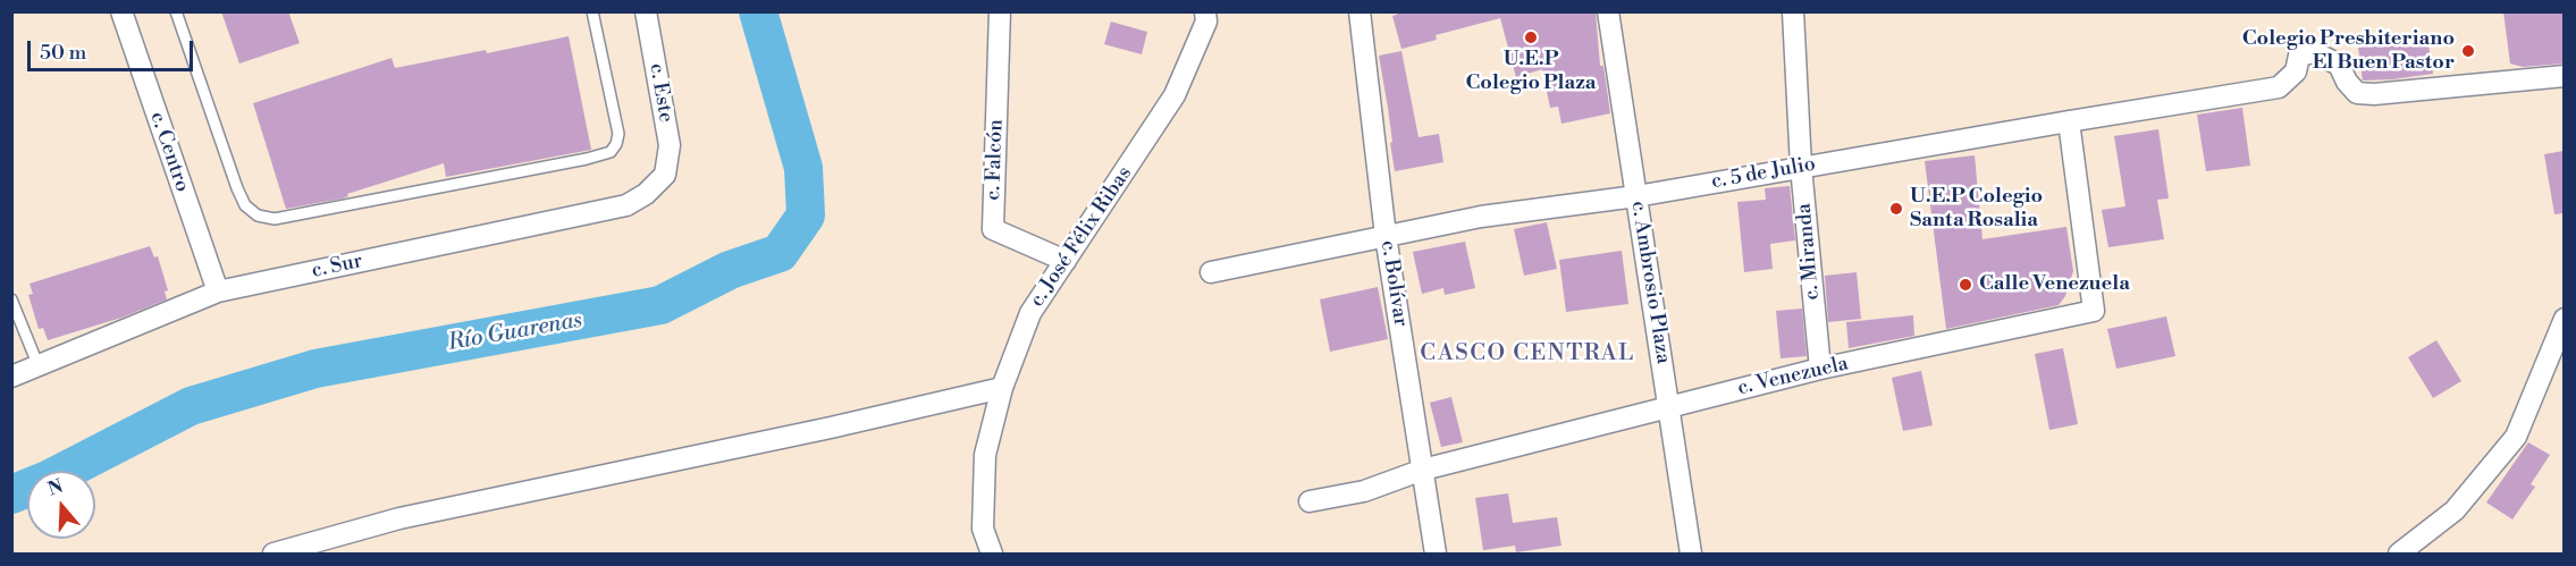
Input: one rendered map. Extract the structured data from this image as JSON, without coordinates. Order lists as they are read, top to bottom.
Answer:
{
  "streets": {
    "street": [
      "c. Este",
      "c. Centro",
      "c. Falcón",
      "c. 5 de Julio",
      "c. José Félix Ribas",
      "c. Miranda",
      "c. Sur",
      "c. Ambrosio Plaza",
      "c. Bolívar",
      "c. Venezuela"
    ]
  },
  "crossings": [
    ["c. Este", "c. Sur"],
    ["c. Centro", "c. Sur"],
    ["c. Falcón", "c. José Félix Ribas"],
    ["c. 5 de Julio", "c. Miranda"],
    ["c. 5 de Julio", "c. Ambrosio Plaza"],
    ["c. 5 de Julio", "c. Bolívar"],
    ["c. 5 de Julio", "c. Venezuela"],
    ["c. Miranda", "c. Venezuela"],
    ["c. Ambrosio Plaza", "c. Venezuela"],
    ["c. Bolívar", "c. Venezuela"]
  ],
  "districts": ["CASCO CENTRAL"],
  "water": ["Río Guarenas"],
  "places": [
    "U.E.P Colegio Plaza",
    "Colegio Presbiteriano El Buen Pastor",
    "U.E.P Colegio Santa Rosalia",
    "Calle Venezuela"
  ],
  "scale_bar": "50 m",
  "north": "top"
}
